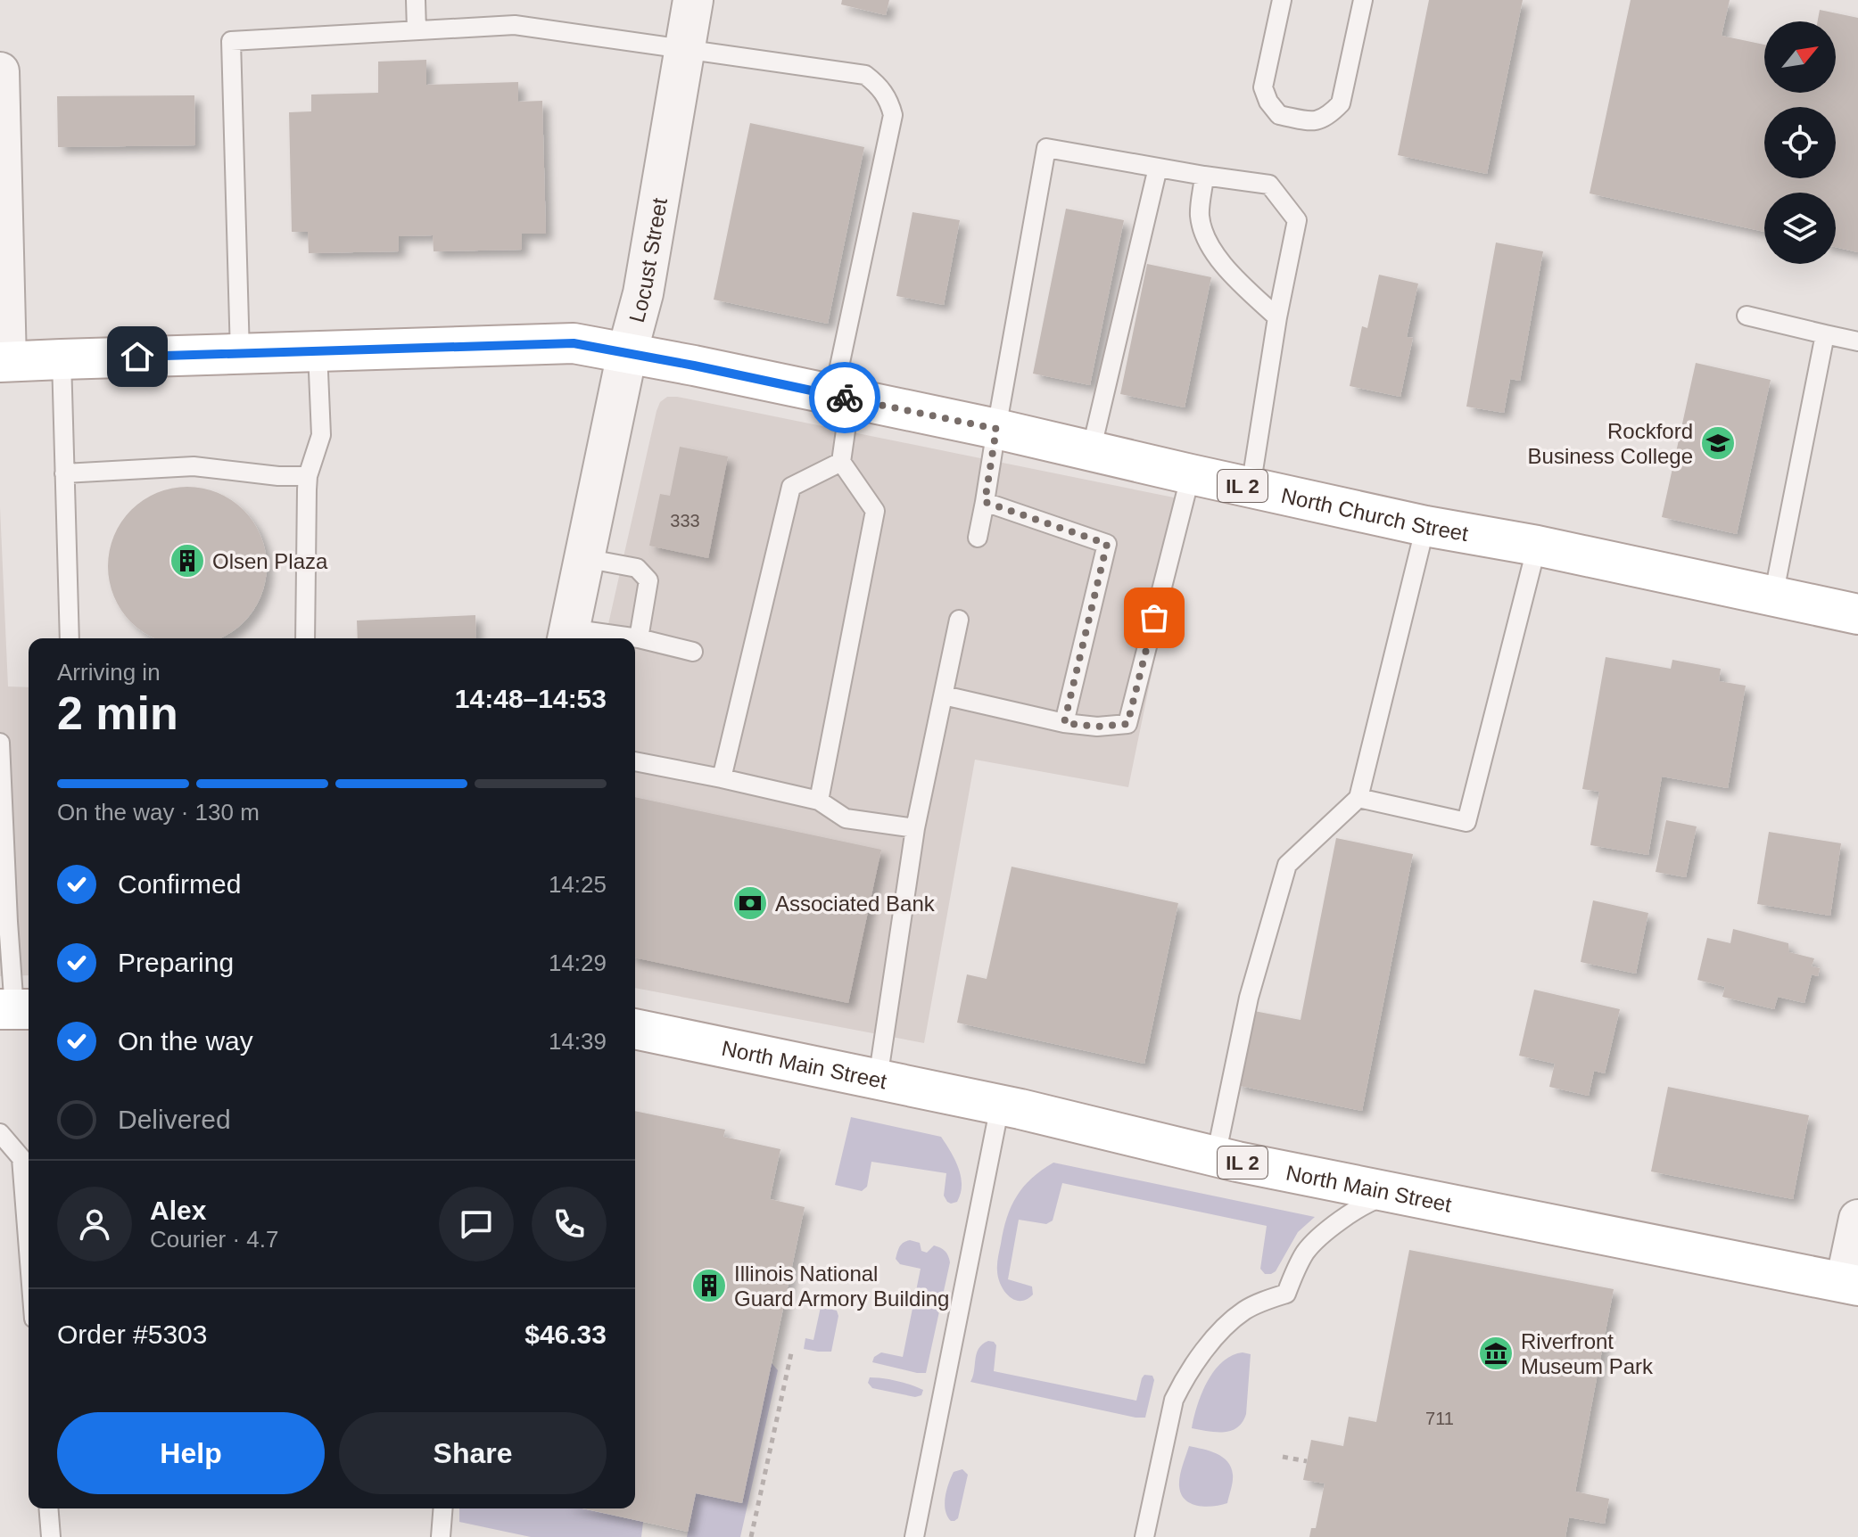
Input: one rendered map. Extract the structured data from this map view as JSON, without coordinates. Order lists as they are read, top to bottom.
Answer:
{
  "streets": {
    "main road": ["IL 2", "North Church Street", "North Main Street"],
    "street": ["Locust Street"]
  },
  "crossings": [
    ["Locust Street", "North Church Street"]
  ],
  "places": {
    "school or university": ["Rockford Business College"],
    "building": ["Olsen Plaza", "Illinois National Guard Armory Building"],
    "bank": ["Associated Bank"],
    "museum": ["Riverfront Museum Park"]
  },
  "house_numbers": ["333", "711"],
  "north": "top right",
  "page": {
    "heading": ["2 min", "Arriving in", "14:48–14:53"],
    "panel": [
      "Alex",
      "Courier · 4.7",
      "Order #5303",
      "$46.33"
    ],
    "bar": "On the way · 130 m",
    "list": [
      ["Confirmed", "14:25"],
      ["Preparing", "14:29"],
      ["On the way", "14:39"],
      "Delivered"
    ],
    "buttons": ["Help", "Share"]
  }
}
